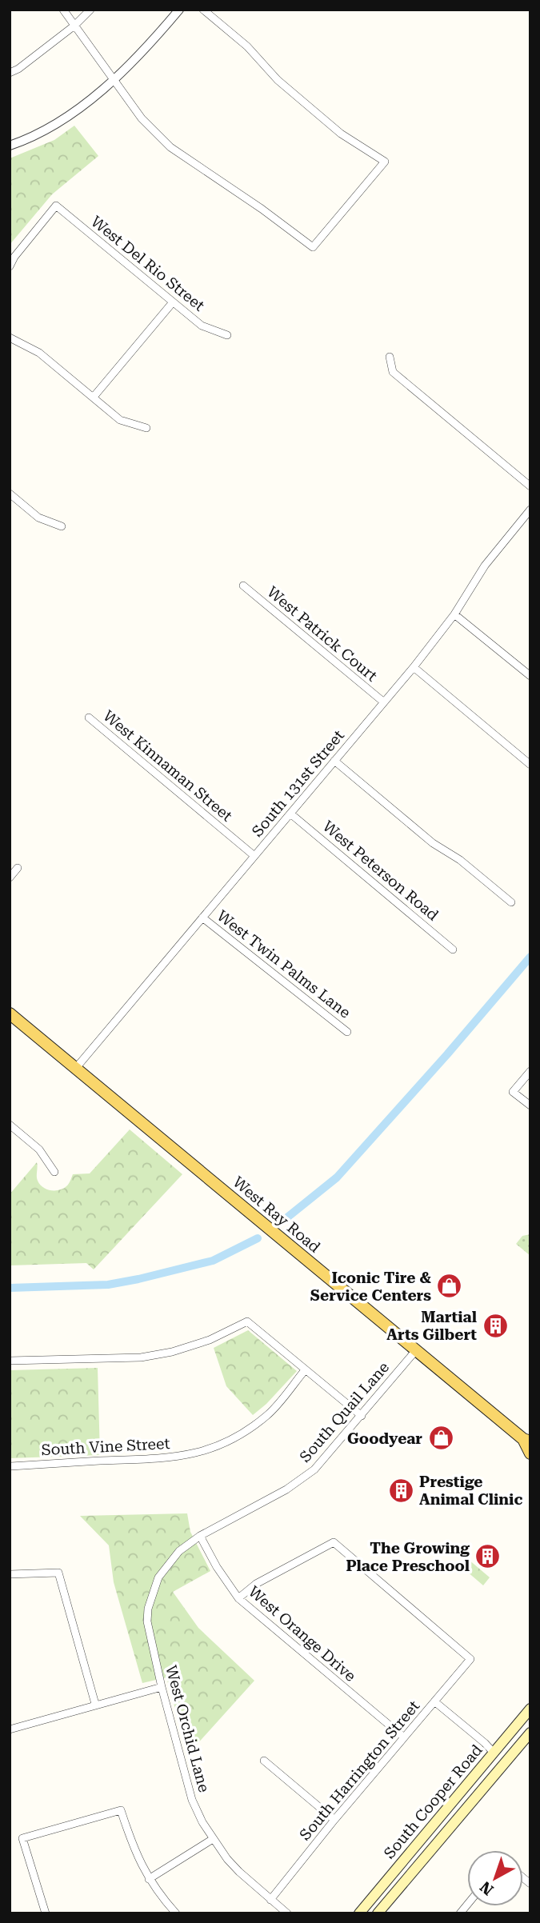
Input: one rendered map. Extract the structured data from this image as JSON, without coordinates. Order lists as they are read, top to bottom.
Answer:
{
  "streets": {
    "main road": ["West Ray Road", "South Cooper Road"],
    "street": [
      "West Del Rio Street",
      "West Patrick Court",
      "West Kinnaman Street",
      "South 131st Street",
      "West Peterson Road",
      "West Twin Palms Lane",
      "South Quail Lane",
      "South Vine Street",
      "West Orange Drive",
      "West Orchid Lane",
      "South Harrington Street"
    ]
  },
  "crossings": [
    ["West Patrick Court", "South 131st Street"],
    ["West Kinnaman Street", "South 131st Street"],
    ["South 131st Street", "West Peterson Road"],
    ["South 131st Street", "West Twin Palms Lane"],
    ["South 131st Street", "West Ray Road"],
    ["West Ray Road", "South Quail Lane"],
    ["South Quail Lane", "West Orange Drive"],
    ["South Quail Lane", "West Orchid Lane"],
    ["West Orange Drive", "West Orchid Lane"],
    ["West Orange Drive", "South Harrington Street"],
    ["West Orchid Lane", "South Harrington Street"]
  ],
  "places": {
    "shop": ["Iconic Tire & Service Centers", "Goodyear"],
    "building": ["Martial Arts Gilbert", "Prestige Animal Clinic", "The Growing Place Preschool"]
  },
  "north": "bottom left"
}
